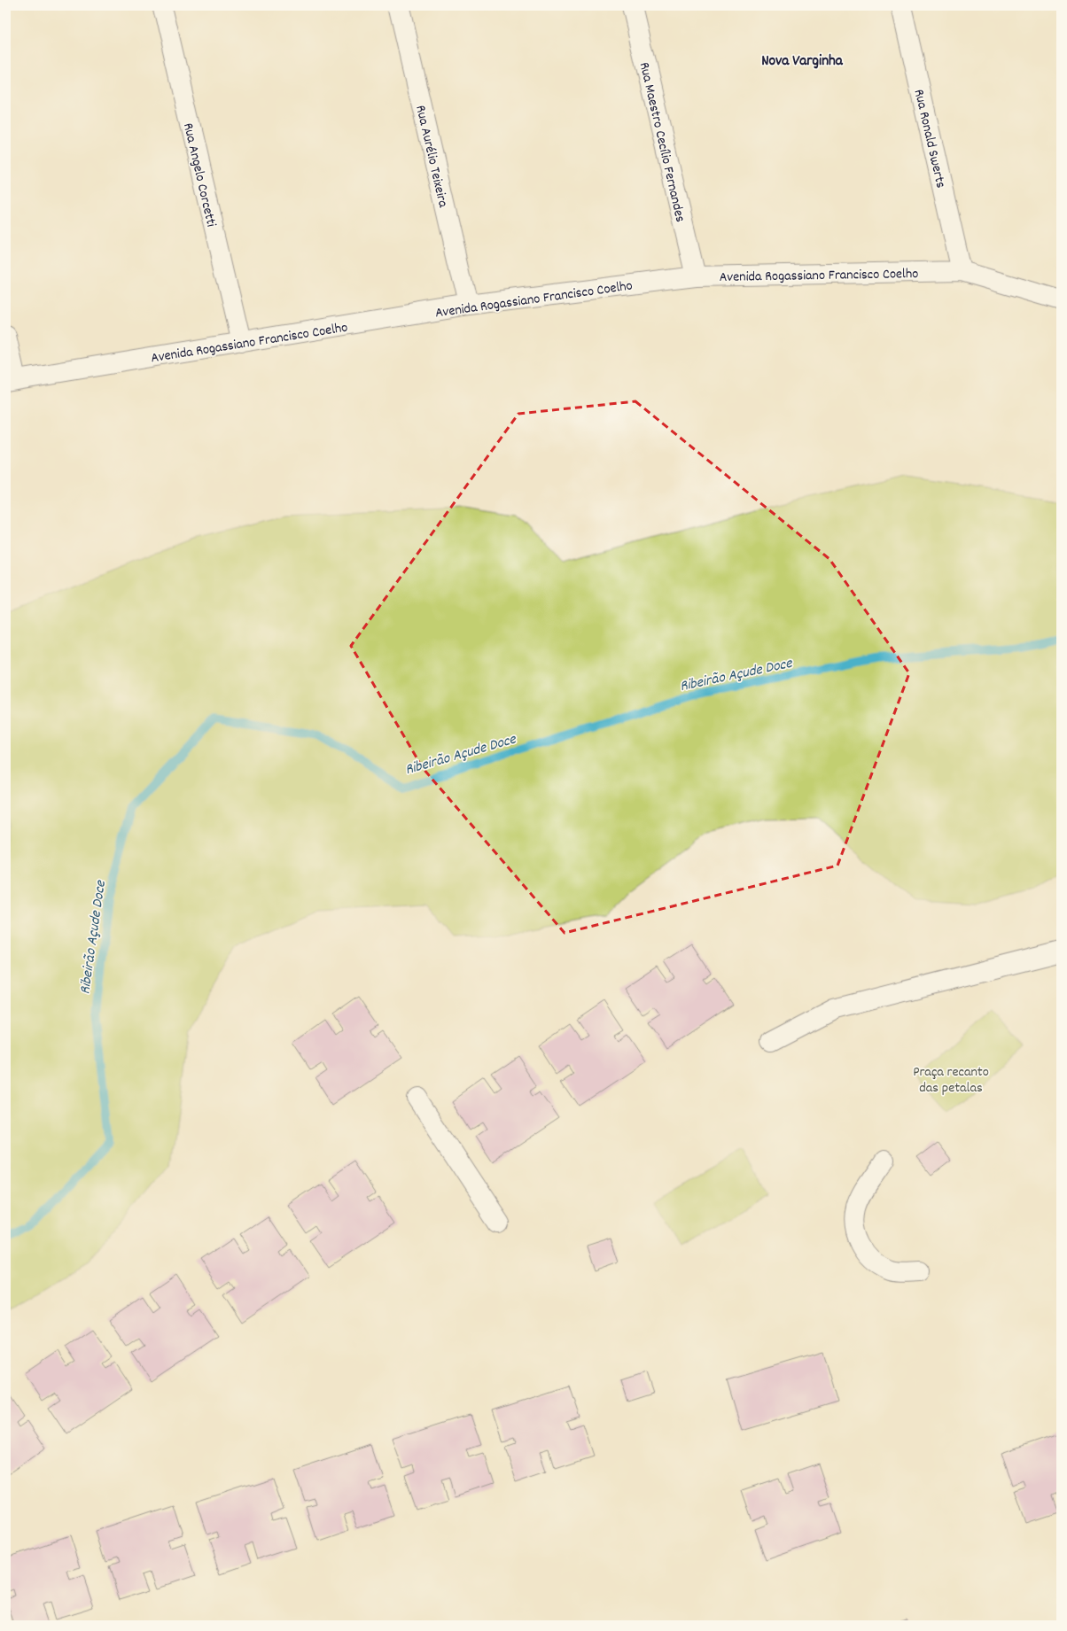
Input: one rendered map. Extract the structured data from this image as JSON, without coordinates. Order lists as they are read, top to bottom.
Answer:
{
  "streets": {
    "street": [
      "Rua Ronald Swerts",
      "Rua Maestro Cecílio Fernandes",
      "Rua Aurélio Teixeira",
      "Rua Angelo Corcetti",
      "Avenida Rogassiano Francisco Coelho"
    ]
  },
  "crossings": [
    ["Rua Ronald Swerts", "Avenida Rogassiano Francisco Coelho"],
    ["Rua Maestro Cecílio Fernandes", "Avenida Rogassiano Francisco Coelho"],
    ["Rua Aurélio Teixeira", "Avenida Rogassiano Francisco Coelho"],
    ["Rua Angelo Corcetti", "Avenida Rogassiano Francisco Coelho"]
  ],
  "districts": ["Nova Varginha"],
  "water": ["Ribeirão Açude Doce"],
  "parks": ["Praça recanto das petalas"]
}
